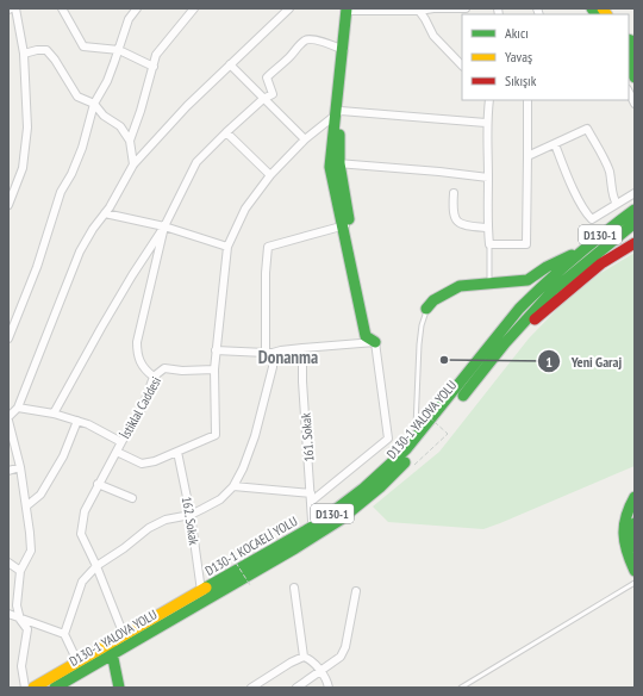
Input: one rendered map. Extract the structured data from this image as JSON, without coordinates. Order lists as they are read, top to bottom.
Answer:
{
  "streets": {
    "main road": ["D130-1", "D130-1 YALOVA YOLU", "D130-1 KOCAELİ YOLU"],
    "street": ["İstiklal Caddesi", "161. Sokak", "162. Sokak"]
  },
  "crossings": [
    ["İstiklal Caddesi", "D130-1 KOCAELİ YOLU"],
    ["D130-1 YALOVA YOLU", "D130-1 KOCAELİ YOLU"],
    ["161. Sokak", "D130-1 KOCAELİ YOLU"],
    ["162. Sokak", "D130-1 KOCAELİ YOLU"]
  ],
  "districts": ["Donanma"],
  "places": ["Yeni Garaj"],
  "legend": ["Akıcı", "Yavaş", "Sıkışık"]
}
